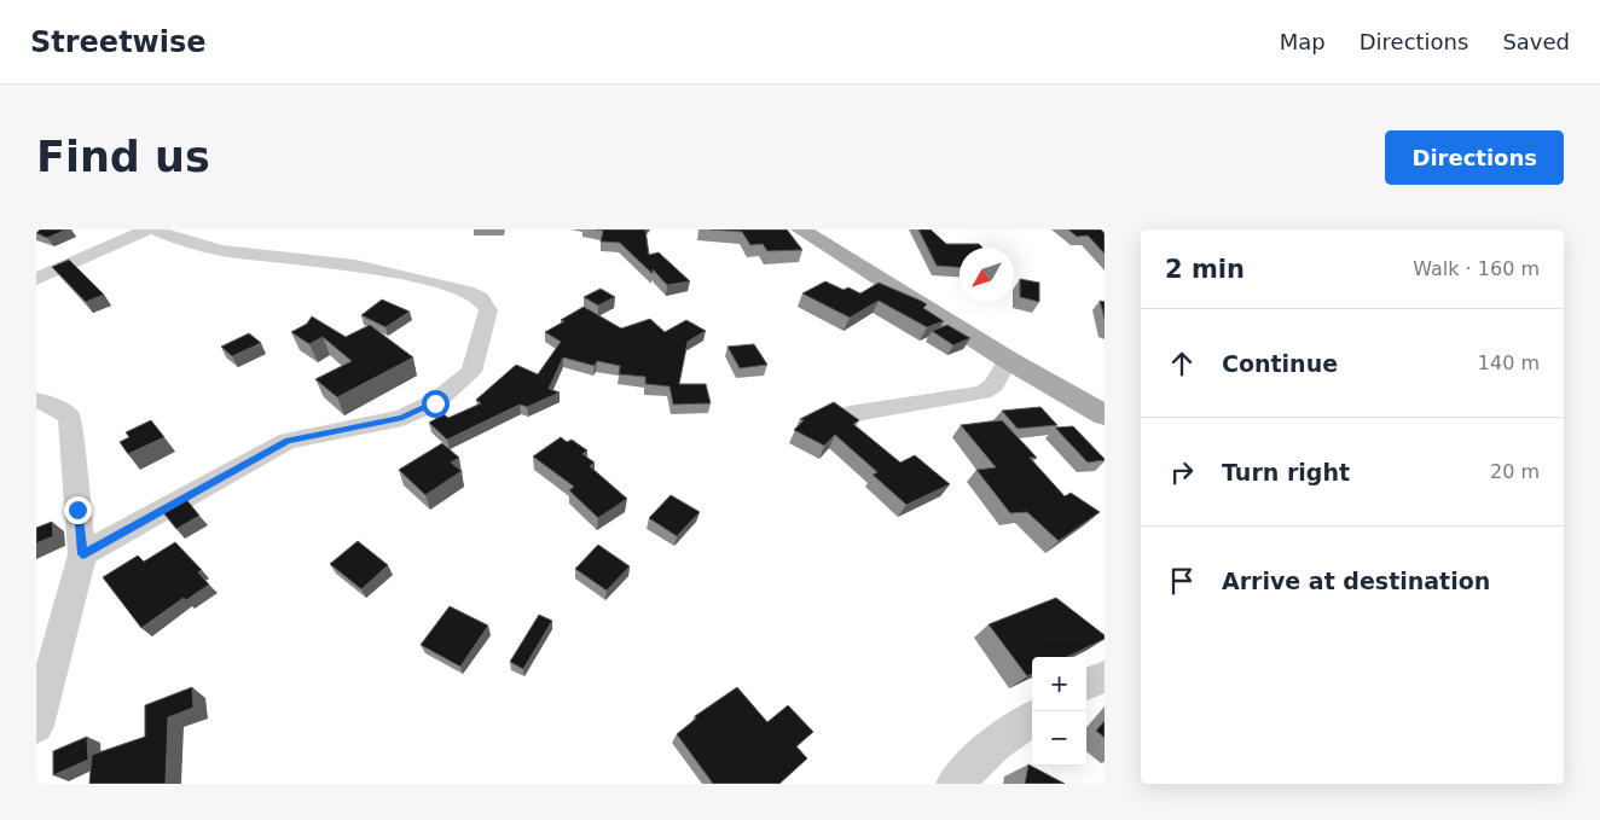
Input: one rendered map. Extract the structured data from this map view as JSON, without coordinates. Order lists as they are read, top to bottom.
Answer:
{
  "north": "bottom left",
  "page": {
    "header": "Streetwise",
    "nav": ["Map", "Directions", "Saved"],
    "buttons": "Directions",
    "title": "Find us",
    "heading": ["2 min", "Walk · 160 m"],
    "list": [
      ["Continue", "140 m"],
      ["Turn right", "20 m"],
      "Arrive at destination"
    ],
    "map_buttons": ["+", "−"]
  }
}
